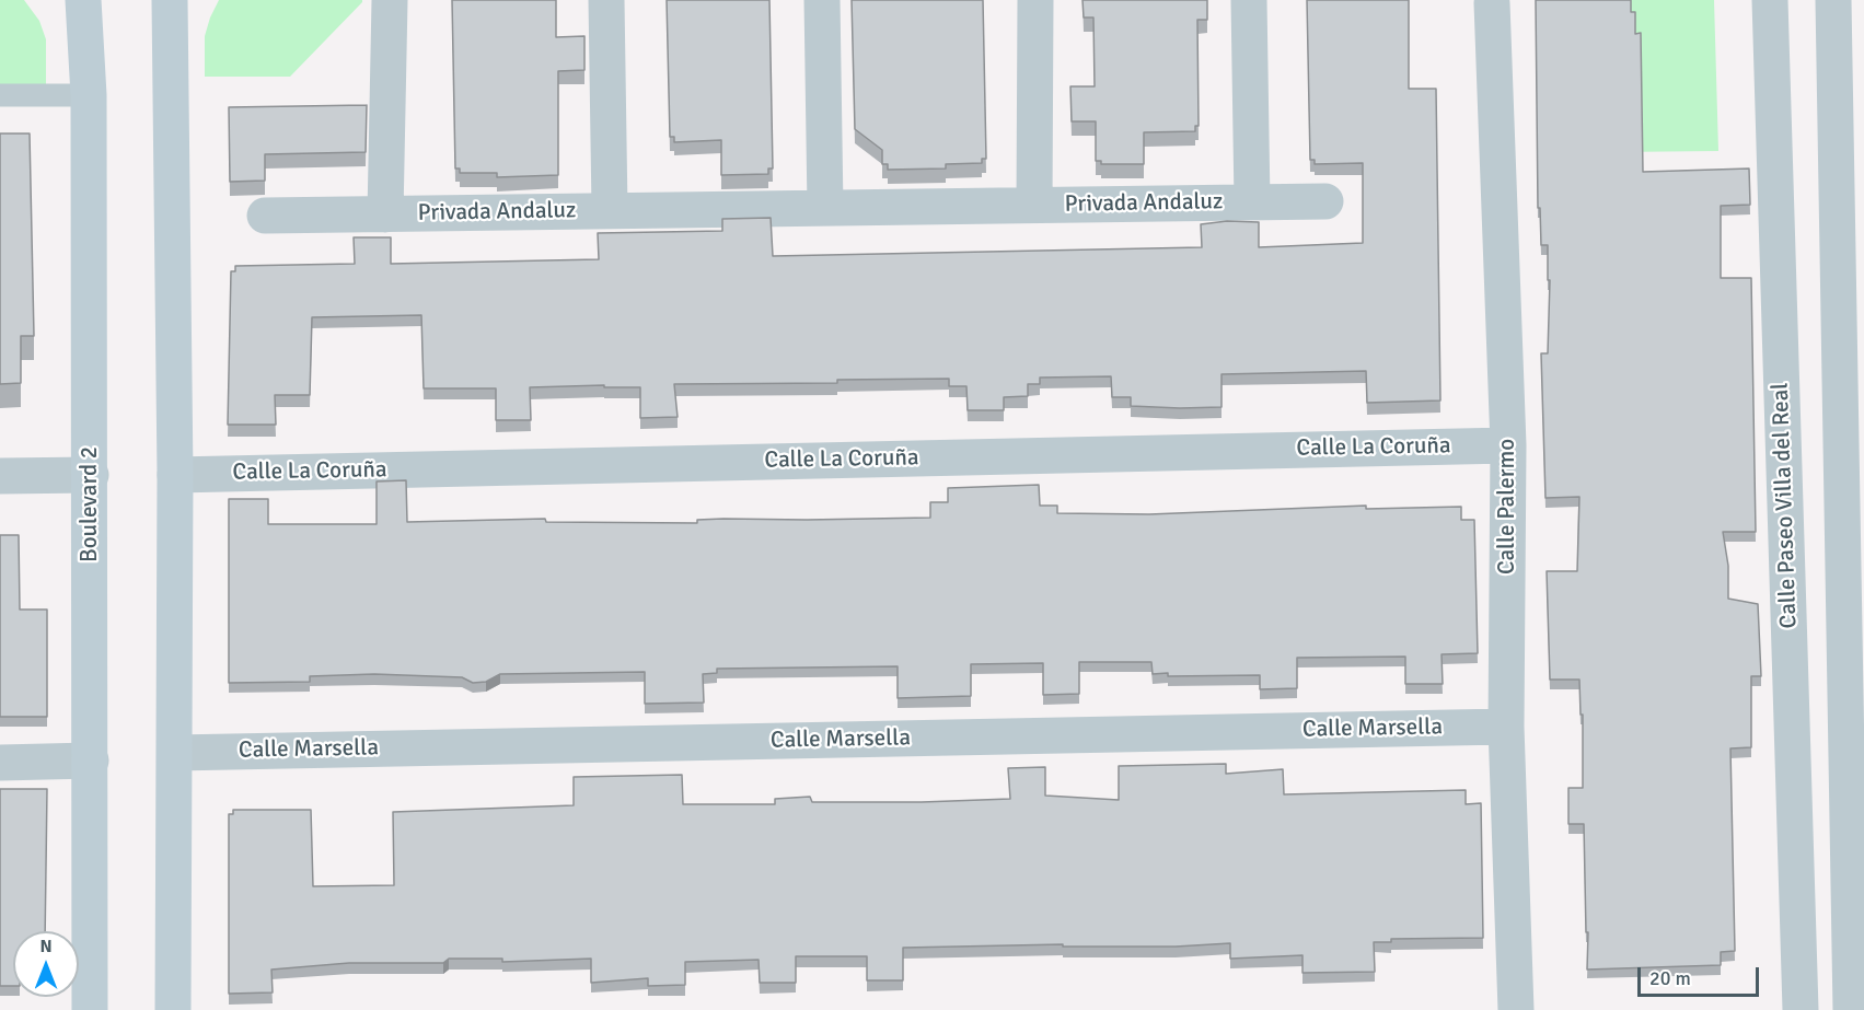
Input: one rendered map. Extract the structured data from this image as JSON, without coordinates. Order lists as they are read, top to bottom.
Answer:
{
  "streets": {
    "main road": ["Boulevard 2"],
    "street": [
      "Privada Andaluz",
      "Calle La Coruña",
      "Calle Paseo Villa del Real",
      "Calle Palermo",
      "Calle Marsella"
    ]
  },
  "crossings": [
    ["Calle La Coruña", "Calle Palermo"],
    ["Calle Palermo", "Calle Marsella"]
  ],
  "scale_bar": "20 m",
  "north": "top"
}
